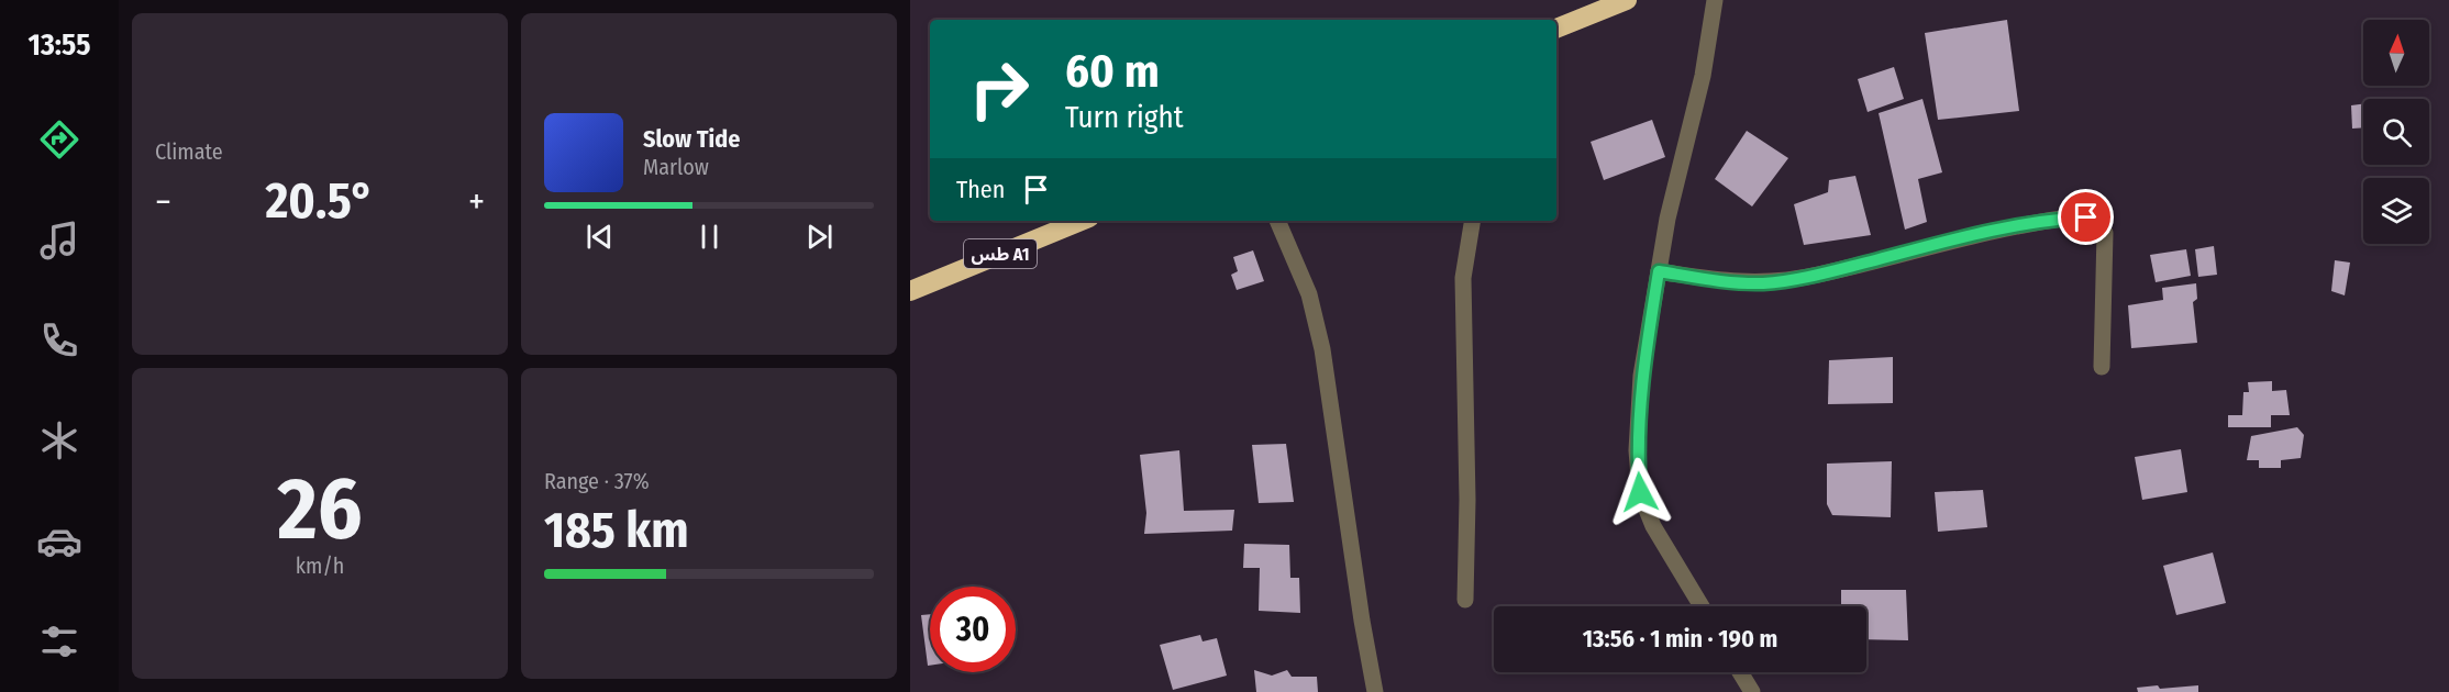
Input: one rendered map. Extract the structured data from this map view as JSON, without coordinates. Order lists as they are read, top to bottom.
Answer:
{
  "streets": {
    "highway": ["طس A1"]
  },
  "north": "top",
  "page": {
    "tabs": "13:55",
    "tile": [
      "Climate",
      ["26", "km/h"],
      ["Range · 37%", "185 km"]
    ],
    "turn": ["60 m", "Turn right"],
    "song": ["Slow Tide", "Marlow"],
    "then": "Then",
    "heat": ["−", "20.5°", "+"],
    "limit": "30",
    "trip": "13:56 · 1 min · 190 m"
  }
}
